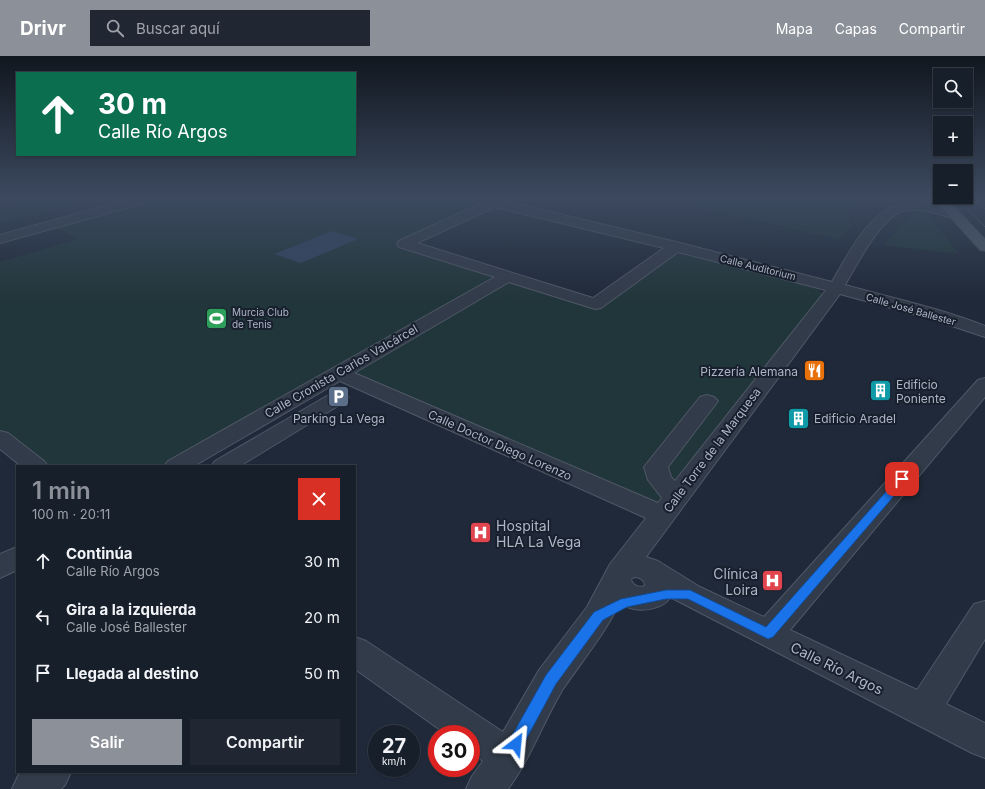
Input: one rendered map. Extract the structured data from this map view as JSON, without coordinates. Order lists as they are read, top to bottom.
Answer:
{
  "streets": {
    "street": [
      "Calle Auditorium",
      "Calle José Ballester",
      "Calle Cronista Carlos Valcárcel",
      "Calle Doctor Diego Lorenzo",
      "Calle Torre de la Marquesa",
      "Calle Río Argos"
    ]
  },
  "crossings": [
    ["Calle Auditorium", "Calle José Ballester"],
    ["Calle Auditorium", "Calle Torre de la Marquesa"],
    ["Calle José Ballester", "Calle Torre de la Marquesa"],
    ["Calle Cronista Carlos Valcárcel", "Calle Doctor Diego Lorenzo"],
    ["Calle Doctor Diego Lorenzo", "Calle Torre de la Marquesa"],
    ["Calle Torre de la Marquesa", "Calle Río Argos"]
  ],
  "places": {
    "sports": ["Murcia Club de Tenis"],
    "restaurant": ["Pizzería Alemana"],
    "building": ["Edificio Poniente", "Edificio Aradel"],
    "parking": ["Parking La Vega"],
    "hospital": ["Hospital HLA La Vega", "Clínica Loira"]
  },
  "page": {
    "header": "Drivr",
    "search": "Buscar aquí",
    "nav": ["Mapa", "Capas", "Compartir"],
    "map_buttons": ["+", "−"],
    "turn": ["30 m", "Calle Río Argos"],
    "heading": ["1 min", "100 m · 20:11"],
    "list": [
      {
        "name": "Continúa",
        "note": "Calle Río Argos",
        "value": "30 m"
      },
      {
        "name": "Gira a la izquierda",
        "note": "Calle José Ballester",
        "value": "20 m"
      },
      {
        "name": "Llegada al destino",
        "value": "50 m"
      }
    ],
    "buttons": ["Salir", "Compartir"],
    "speed": "27 km/h",
    "limit": "30"
  }
}
